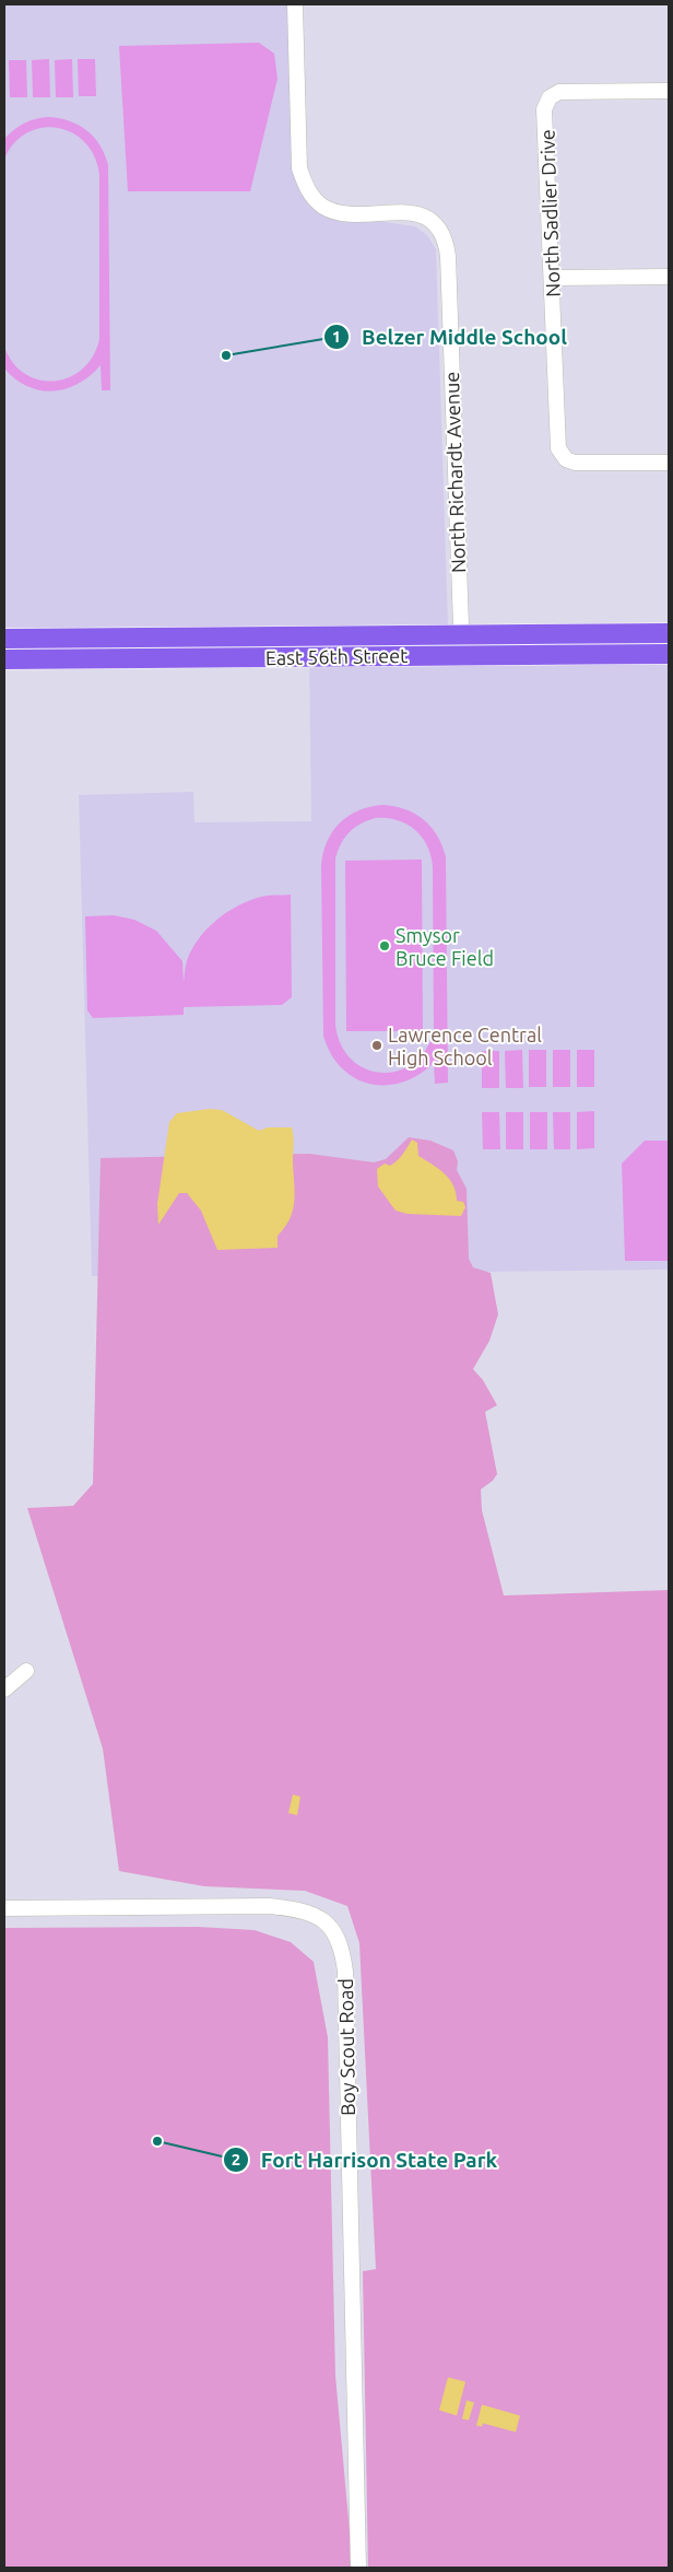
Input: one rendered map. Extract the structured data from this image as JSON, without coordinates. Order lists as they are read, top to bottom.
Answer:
{
  "streets": {
    "main road": ["East 56th Street"],
    "street": ["North Sadlier Drive", "North Richardt Avenue", "Boy Scout Road"]
  },
  "crossings": [
    ["North Richardt Avenue", "East 56th Street"]
  ],
  "places": [
    "Belzer Middle School",
    "Smysor Bruce Field",
    "Lawrence Central High School",
    "Fort Harrison State Park"
  ]
}
